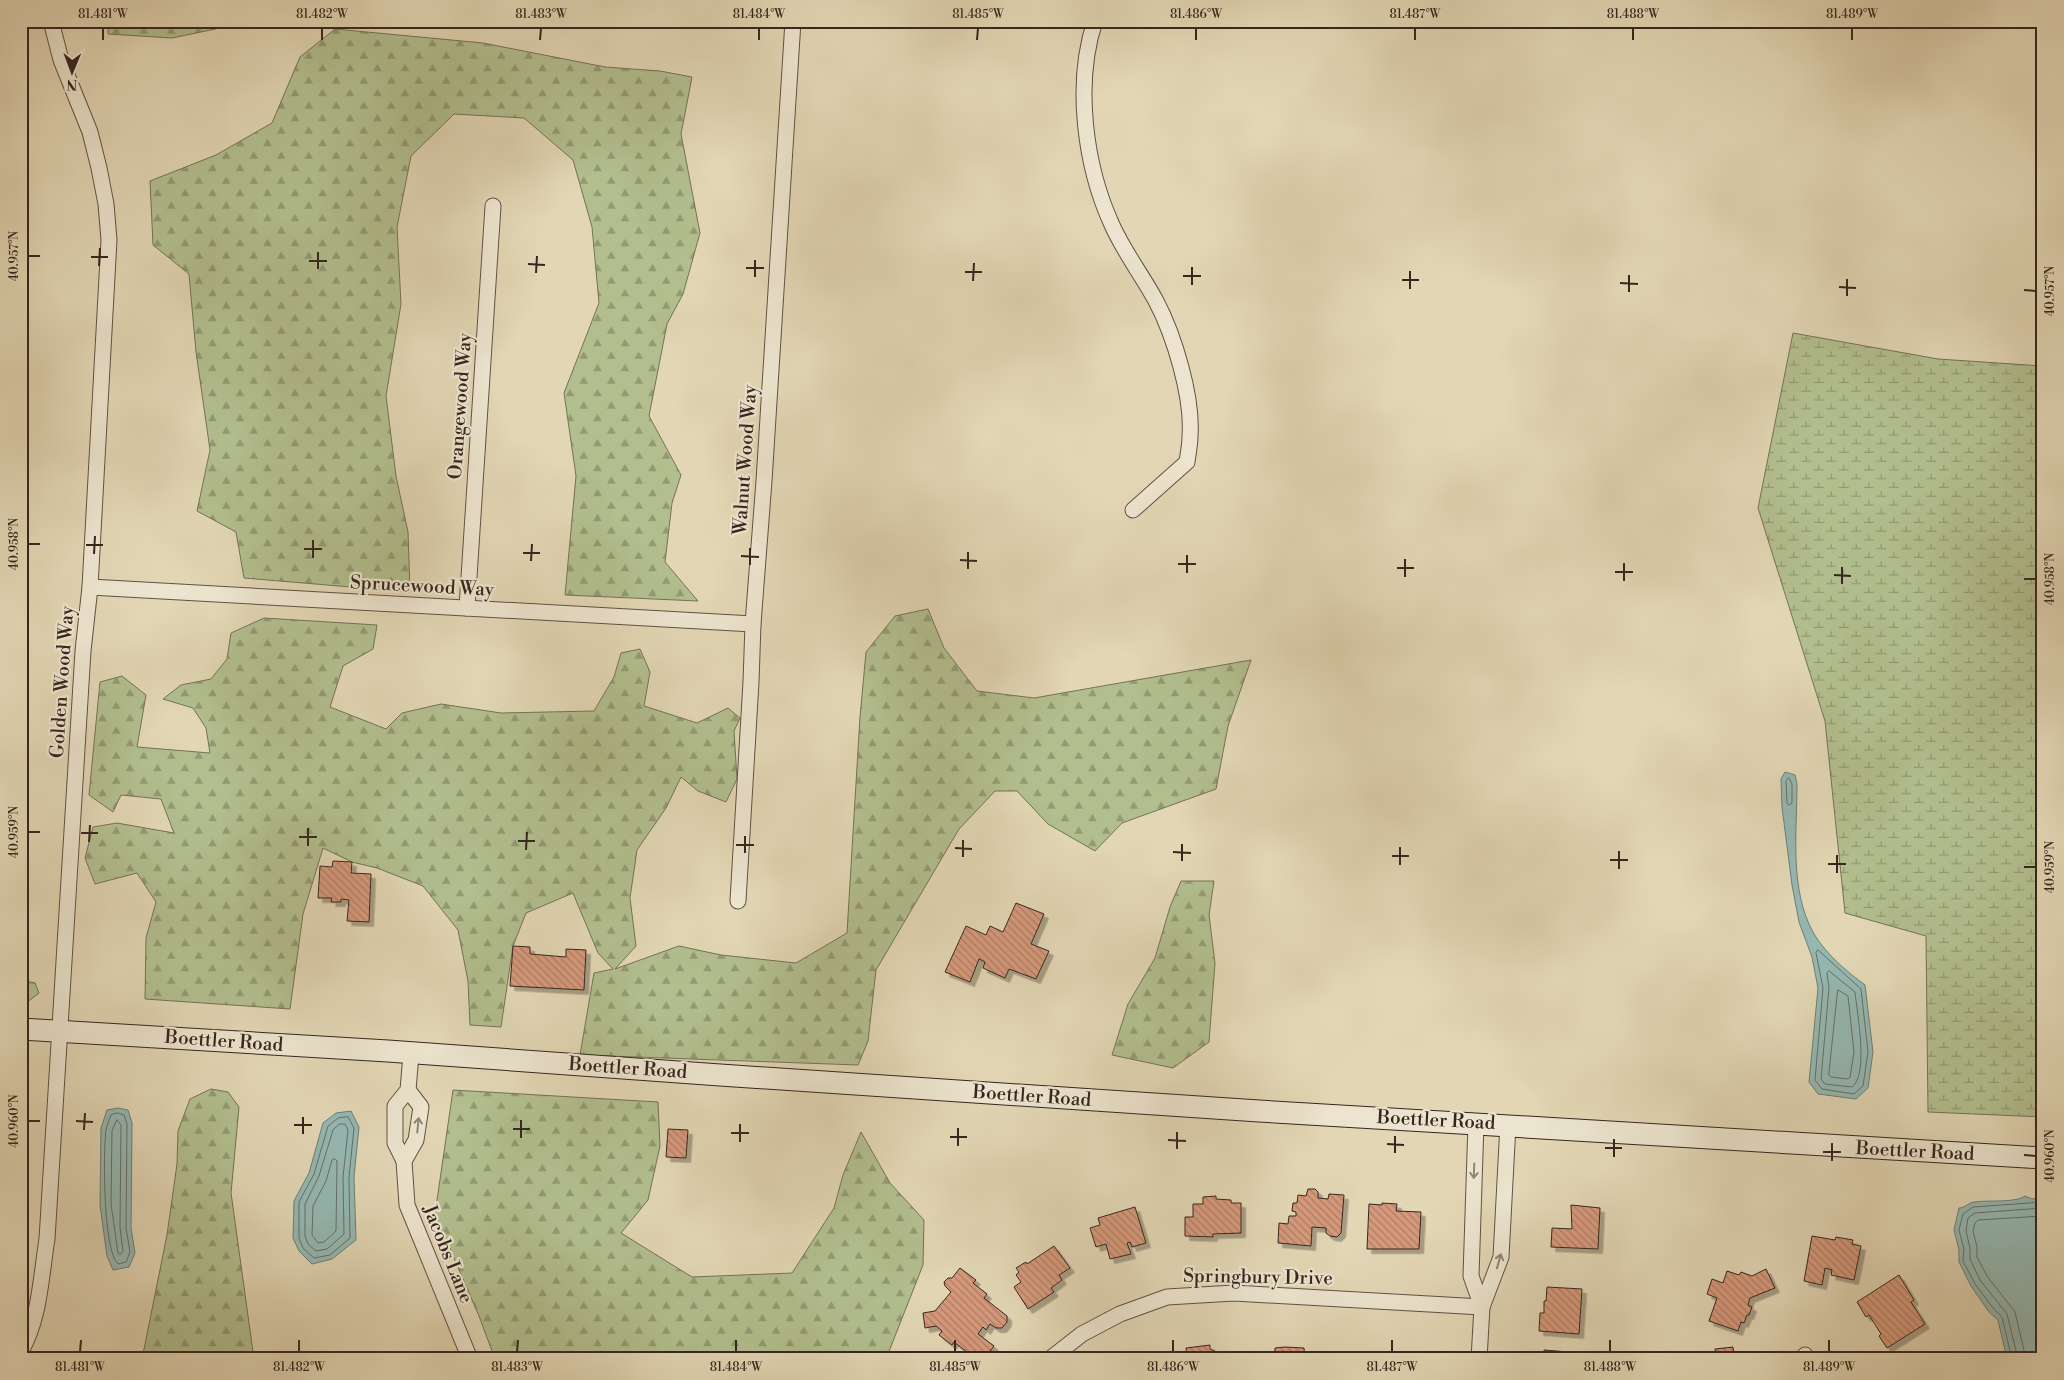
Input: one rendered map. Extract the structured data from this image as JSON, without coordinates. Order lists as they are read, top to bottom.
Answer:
{
  "streets": {
    "street": [
      "Orangewood Way",
      "Walnut Wood Way",
      "Sprucewood Way",
      "Golden Wood Way",
      "Boettler Road",
      "Jacobs Lane",
      "Springbury Drive"
    ]
  },
  "crossings": [
    ["Orangewood Way", "Sprucewood Way"],
    ["Walnut Wood Way", "Sprucewood Way"],
    ["Sprucewood Way", "Golden Wood Way"],
    ["Golden Wood Way", "Boettler Road"],
    ["Boettler Road", "Jacobs Lane"]
  ],
  "north": "bottom",
  "coordinates": [
    "81.481°W",
    "81.482°W",
    "81.483°W",
    "81.484°W",
    "81.485°W",
    "81.486°W",
    "81.487°W",
    "81.488°W",
    "81.489°W",
    "40.957°N",
    "40.958°N",
    "40.959°N",
    "40.960°N"
  ]
}
